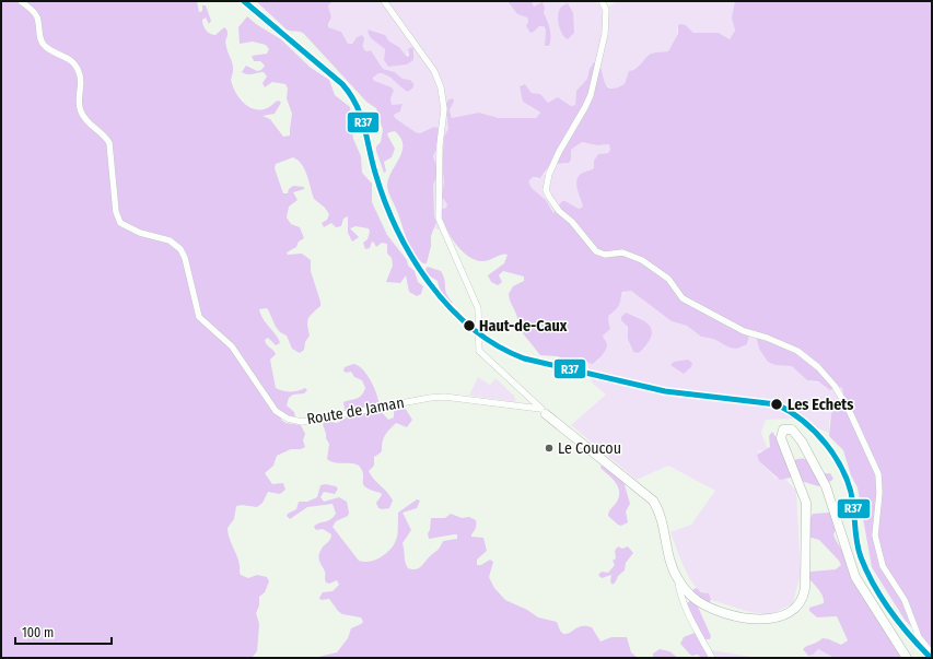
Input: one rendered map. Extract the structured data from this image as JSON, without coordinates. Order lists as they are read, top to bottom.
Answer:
{
  "streets": {
    "street": ["Route de Jaman"]
  },
  "places": ["Haut-de-Caux", "Les Echets", "Le Coucou"],
  "lines": ["transit line R37"],
  "scale_bar": "100 m"
}
